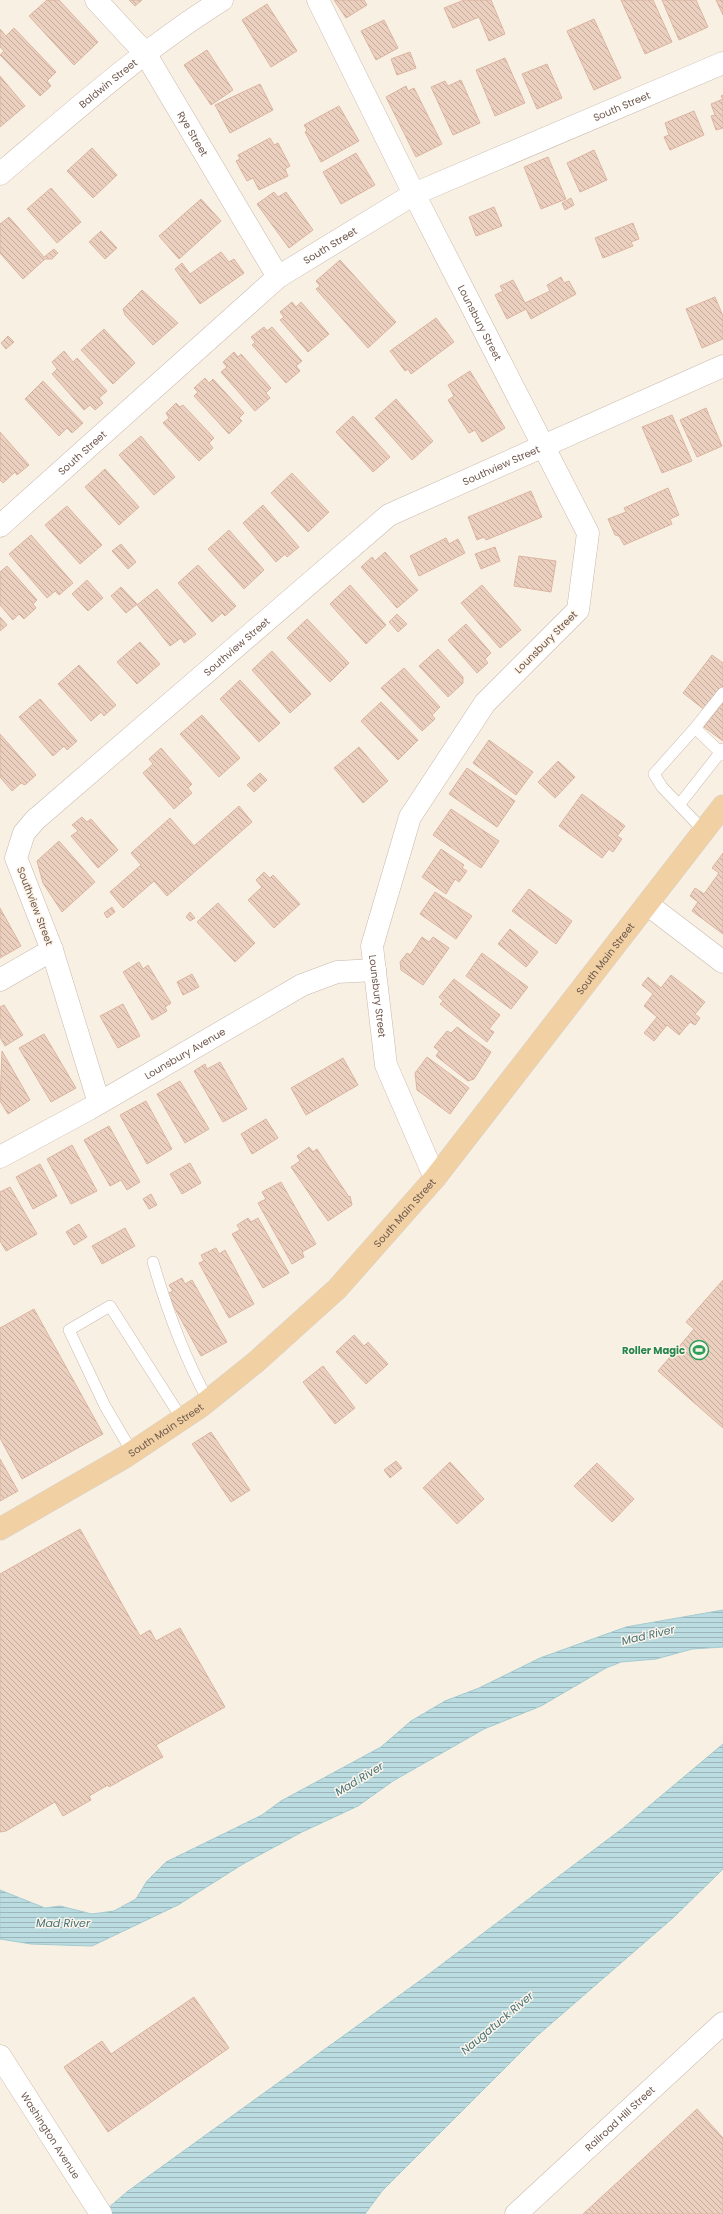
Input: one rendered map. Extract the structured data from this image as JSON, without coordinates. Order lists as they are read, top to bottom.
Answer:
{
  "streets": {
    "main road": ["South Main Street"],
    "street": [
      "Baldwin Street",
      "South Street",
      "Rye Street",
      "Lounsbury Street",
      "Southview Street",
      "Lounsbury Avenue",
      "Railroad Hill Street",
      "Washington Avenue"
    ]
  },
  "crossings": [
    ["Baldwin Street", "Rye Street"],
    ["South Street", "Rye Street"],
    ["South Street", "Lounsbury Street"],
    ["Lounsbury Street", "Southview Street"],
    ["Lounsbury Street", "South Main Street"],
    ["Lounsbury Street", "Lounsbury Avenue"],
    ["Southview Street", "Lounsbury Avenue"]
  ],
  "water": ["Mad River", "Naugatuck River"],
  "places": {
    "sports": ["Roller Magic"]
  }
}
